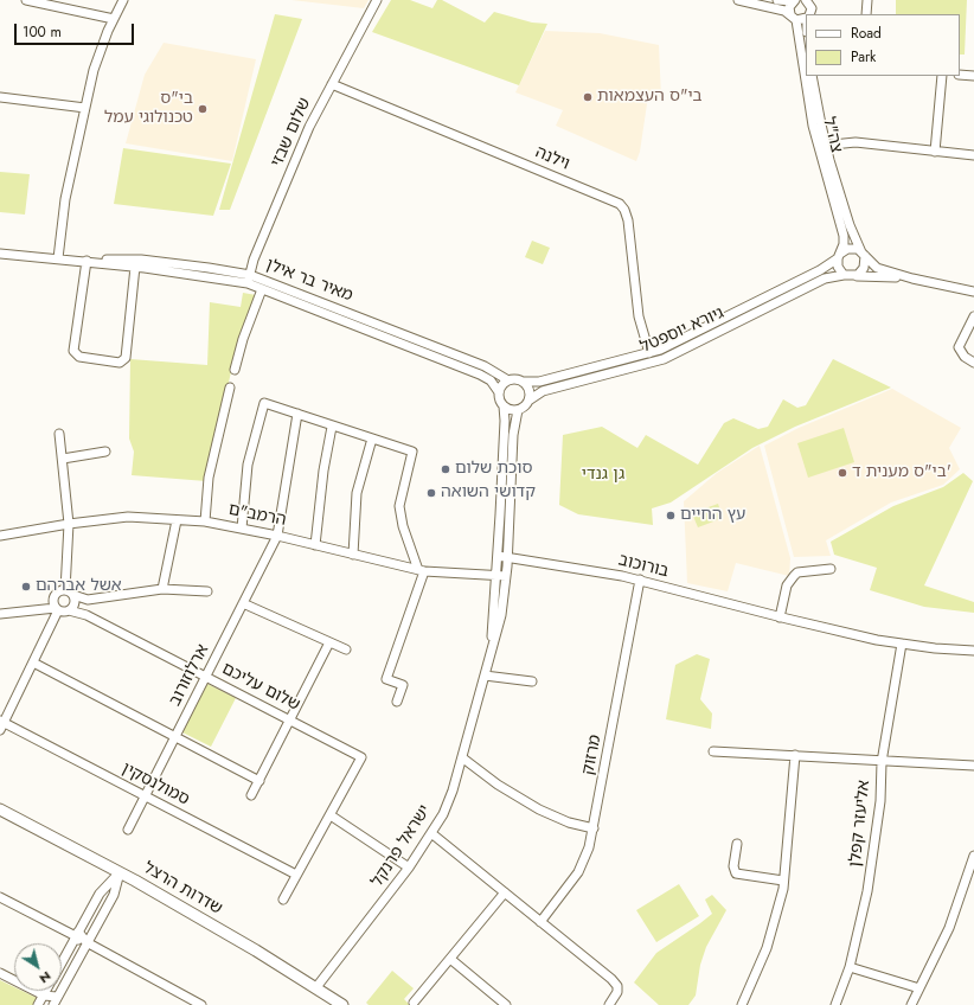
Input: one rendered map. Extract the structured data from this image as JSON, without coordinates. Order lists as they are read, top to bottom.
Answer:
{
  "streets": {
    "main road": ["שדרות הרצל"],
    "street": [
      "שלום שבזי",
      "צה\"ל",
      "וילנה",
      "מאיר בר אילן",
      "גיורא יוספטל",
      "הרמב\"ם",
      "בורוכוב",
      "ארלוזורוב",
      "שלום עליכם",
      "מרזוק",
      "סמולנסקין",
      "אליעזר קפלן",
      "ישראל פרנקל"
    ]
  },
  "crossings": [
    ["שלום שבזי", "וילנה"],
    ["שלום שבזי", "מאיר בר אילן"],
    ["צה\"ל", "גיורא יוספטל"],
    ["וילנה", "גיורא יוספטל"],
    ["מאיר בר אילן", "גיורא יוספטל"],
    ["מאיר בר אילן", "ישראל פרנקל"],
    ["גיורא יוספטל", "ישראל פרנקל"],
    ["הרמב\"ם", "ארלוזורוב"],
    ["הרמב\"ם", "ישראל פרנקל"],
    ["בורוכוב", "מרזוק"],
    ["בורוכוב", "אליעזר קפלן"],
    ["בורוכוב", "ישראל פרנקל"],
    ["ארלוזורוב", "שלום עליכם"],
    ["ארלוזורוב", "סמולנסקין"],
    ["ישראל פרנקל", "שדרות הרצל"]
  ],
  "parks": ["גן גנדי"],
  "places": [
    "בי\"ס העצמאות",
    "בי\"ס טכנולוגי עמל",
    "סוכת שלום",
    "בי\"ס מענית ד'",
    "קדושי השואה",
    "עץ החיים",
    "אשל אברהם"
  ],
  "legend": ["Road", "Park"],
  "scale_bar": "100 m",
  "north": "bottom right"
}
